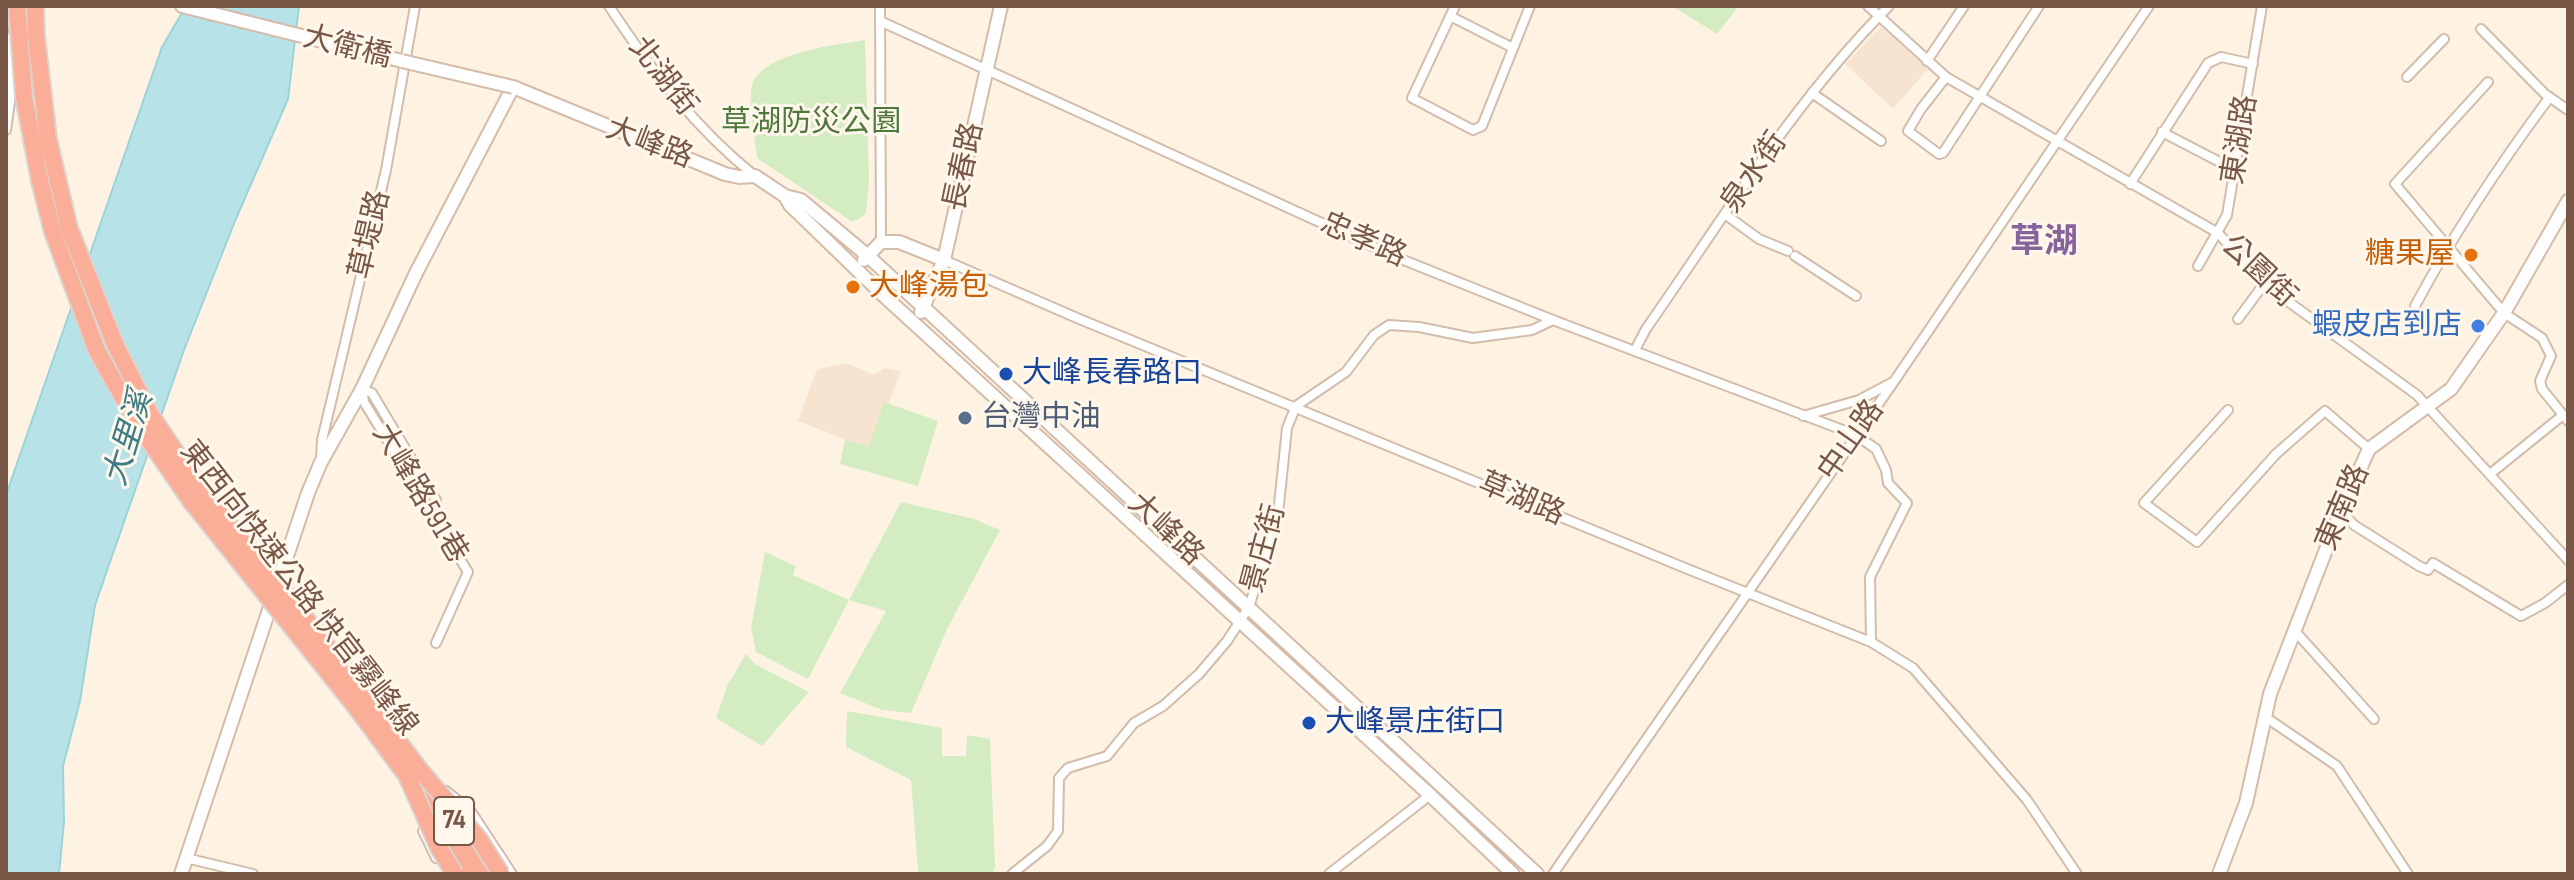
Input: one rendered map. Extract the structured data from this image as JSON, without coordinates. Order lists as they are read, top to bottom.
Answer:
{
  "streets": {
    "highway": ["東西向快速公路 快官霧峰線", "74"],
    "street": [
      "大衛橋",
      "北湖街",
      "東湖路",
      "大峰路",
      "長春路",
      "泉水街",
      "草堤路",
      "忠孝路",
      "公園街",
      "中山路",
      "大峰路591巷",
      "草湖路",
      "東南路",
      "景庄街"
    ]
  },
  "crossings": [
    ["大衛橋", "大峰路"],
    ["大衛橋", "草堤路"],
    ["北湖街", "大峰路"],
    ["東湖路", "公園街"],
    ["大峰路", "長春路"],
    ["大峰路", "草堤路"],
    ["大峰路", "景庄街"],
    ["長春路", "忠孝路"],
    ["長春路", "草湖路"],
    ["泉水街", "忠孝路"],
    ["泉水街", "公園街"],
    ["草堤路", "大峰路591巷"],
    ["忠孝路", "中山路"],
    ["公園街", "中山路"],
    ["公園街", "東南路"],
    ["中山路", "草湖路"],
    ["草湖路", "景庄街"]
  ],
  "districts": ["草湖"],
  "water": ["大里溪"],
  "parks": ["草湖防災公園"],
  "places": [
    "糖果屋",
    "大峰湯包",
    "蝦皮店到店",
    "大峰長春路口",
    "台灣中油",
    "大峰景庄街口"
  ]
}
